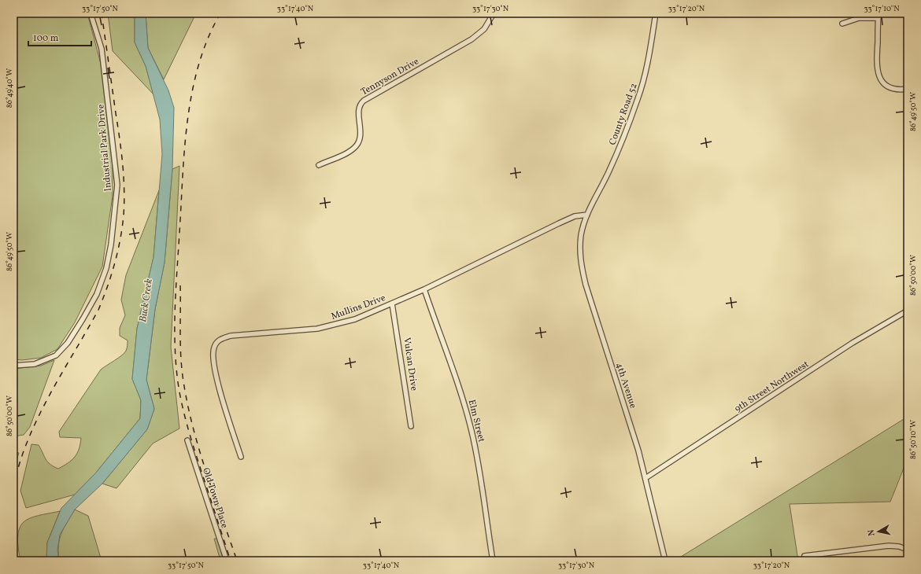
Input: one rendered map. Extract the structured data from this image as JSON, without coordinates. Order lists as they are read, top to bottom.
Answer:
{
  "streets": {
    "street": [
      "Tennyson Drive",
      "County Road 52",
      "Industrial Park Drive",
      "Mullins Drive",
      "Vulcan Drive",
      "4th Avenue",
      "9th Street Northwest",
      "Elm Street",
      "Old Town Place"
    ]
  },
  "crossings": [
    ["County Road 52", "Mullins Drive"],
    ["County Road 52", "4th Avenue"],
    ["Mullins Drive", "Vulcan Drive"],
    ["Mullins Drive", "4th Avenue"],
    ["Mullins Drive", "Elm Street"],
    ["4th Avenue", "9th Street Northwest"]
  ],
  "water": ["Buck Creek"],
  "scale_bar": "100 m",
  "north": "left",
  "coordinates": [
    "33°17'50\"N",
    "33°17'40\"N",
    "33°17'30\"N",
    "33°17'20\"N",
    "33°17'10\"N",
    "86°49'40\"W",
    "86°49'50\"W",
    "86°50'00\"W",
    "86°50'10\"W"
  ]
}
